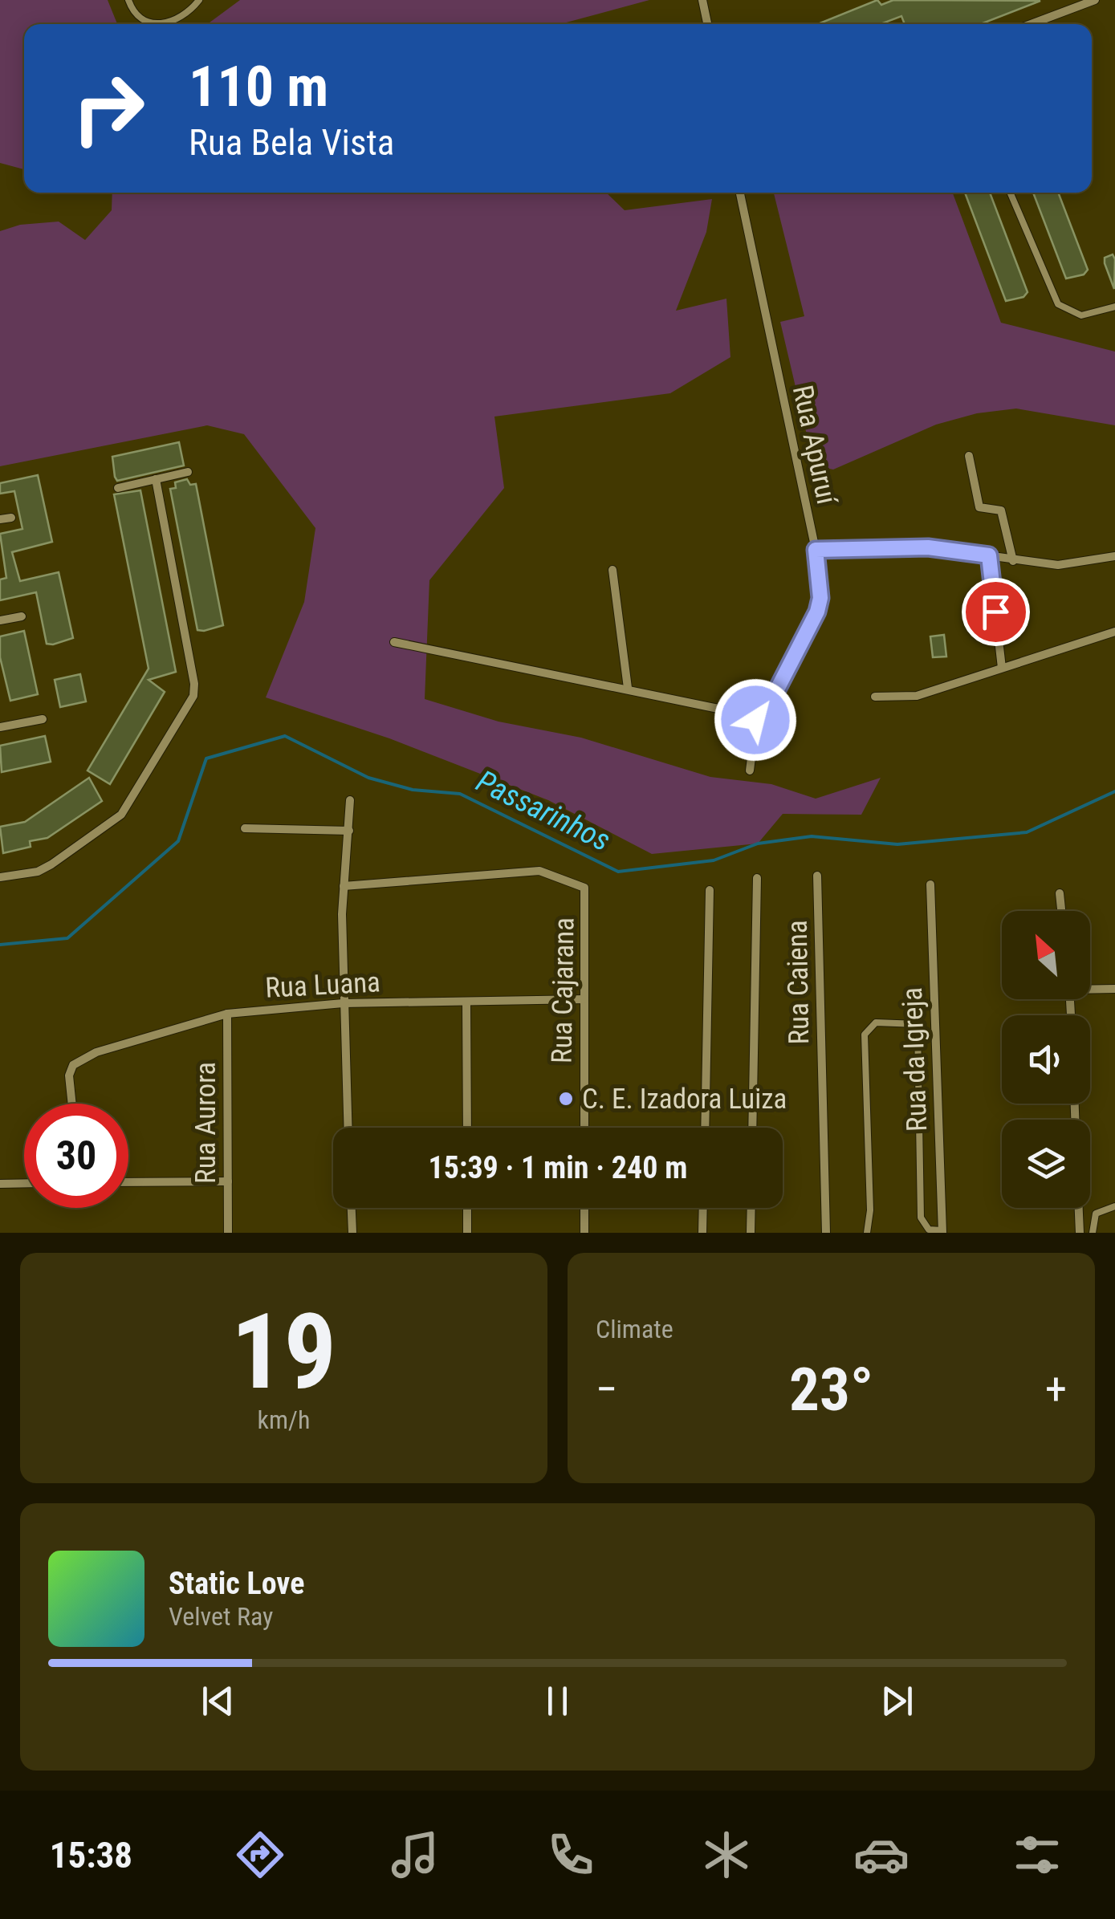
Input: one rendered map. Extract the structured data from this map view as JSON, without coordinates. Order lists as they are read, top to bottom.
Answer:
{
  "streets": {
    "street": [
      "Rua Apuruí",
      "Rua Caiena",
      "Rua Luana",
      "Rua Cajarana",
      "Rua da Igreja",
      "Rua Aurora"
    ]
  },
  "crossings": [
    ["Rua Luana", "Rua Cajarana"],
    ["Rua Luana", "Rua Aurora"]
  ],
  "water": ["Passarinhos"],
  "places": ["C. E. Izadora Luiza"],
  "north": "top left",
  "page": {
    "turn": ["110 m", "Rua Bela Vista"],
    "limit": "30",
    "trip": "15:39 · 1 min · 240 m",
    "tile": [
      ["19", "km/h"],
      "Climate"
    ],
    "heat": ["−", "23°", "+"],
    "song": ["Static Love", "Velvet Ray"],
    "tabs": "15:38"
  }
}
